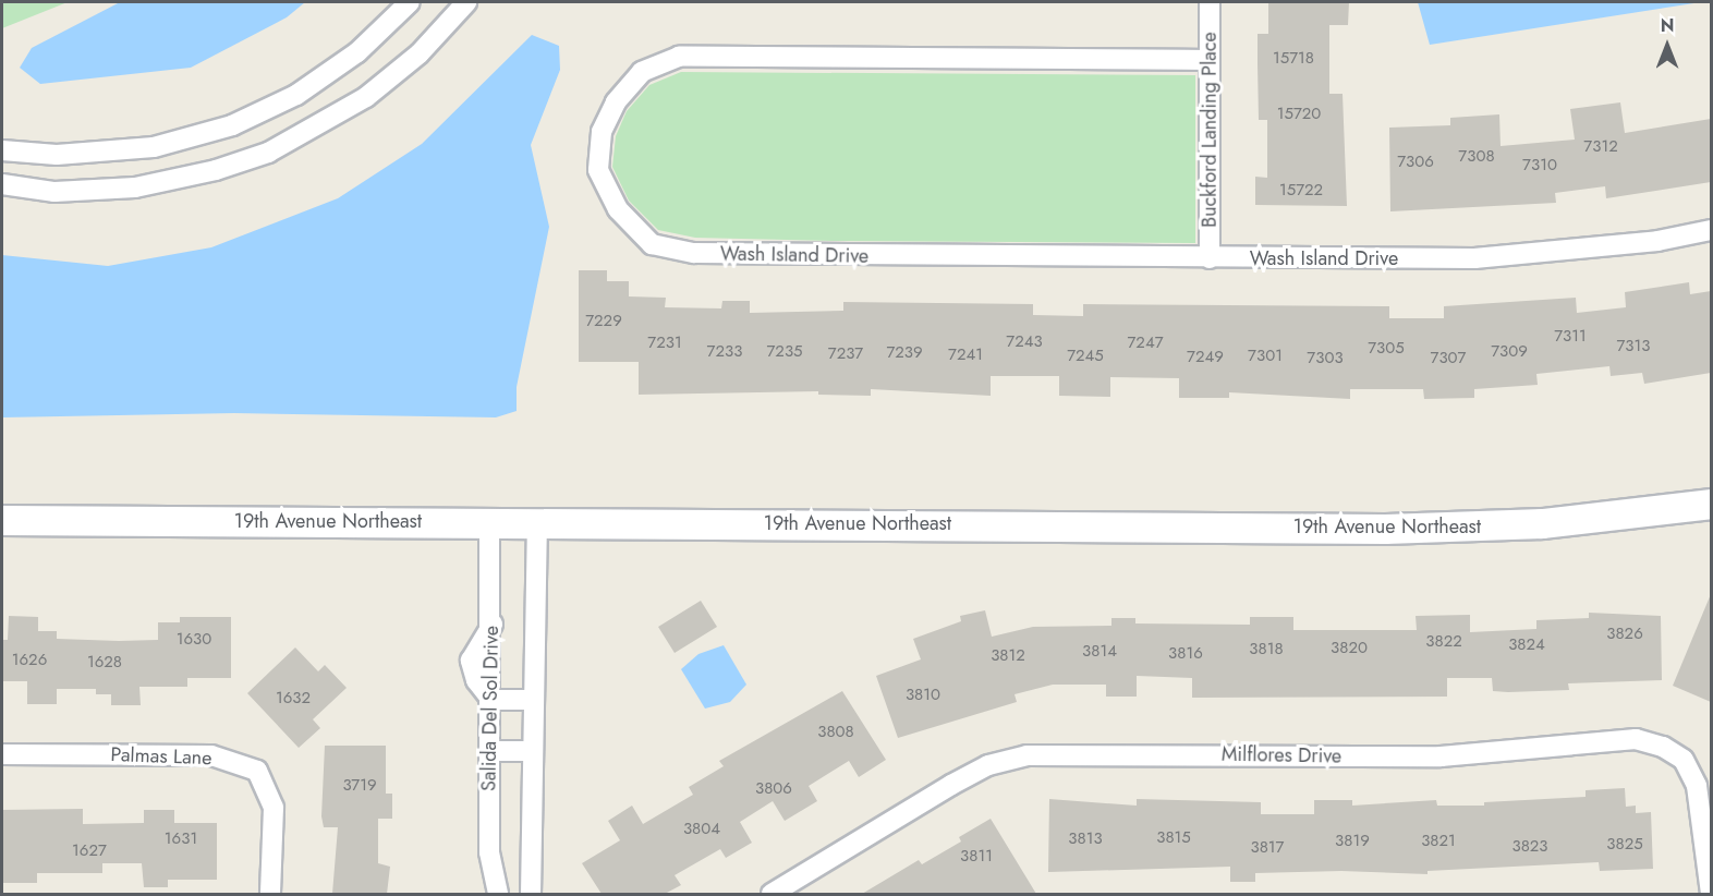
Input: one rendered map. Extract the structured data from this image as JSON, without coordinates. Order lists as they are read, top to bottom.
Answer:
{
  "streets": {
    "street": [
      "Buckford Landing Place",
      "Wash Island Drive",
      "19th Avenue Northeast",
      "Salida Del Sol Drive",
      "Milflores Drive",
      "Palmas Lane"
    ]
  },
  "crossings": [
    ["Buckford Landing Place", "Wash Island Drive"],
    ["19th Avenue Northeast", "Salida Del Sol Drive"]
  ],
  "house_numbers": [
    "15718",
    "15720",
    "7312",
    "7308",
    "7306",
    "7310",
    "15722",
    "7229",
    "7311",
    "7243",
    "7231",
    "7247",
    "7313",
    "7305",
    "7233",
    "7235",
    "7309",
    "7239",
    "7237",
    "7241",
    "7245",
    "7301",
    "7249",
    "7303",
    "7307",
    "3826",
    "1630",
    "3822",
    "3824",
    "3820",
    "3818",
    "3814",
    "3816",
    "3812",
    "1626",
    "1628",
    "3810",
    "1632",
    "3808",
    "3719",
    "3806",
    "3804",
    "3815",
    "1631",
    "3813",
    "3819",
    "3821",
    "3825",
    "3823",
    "3817",
    "1627",
    "3811"
  ],
  "north": "top"
}
